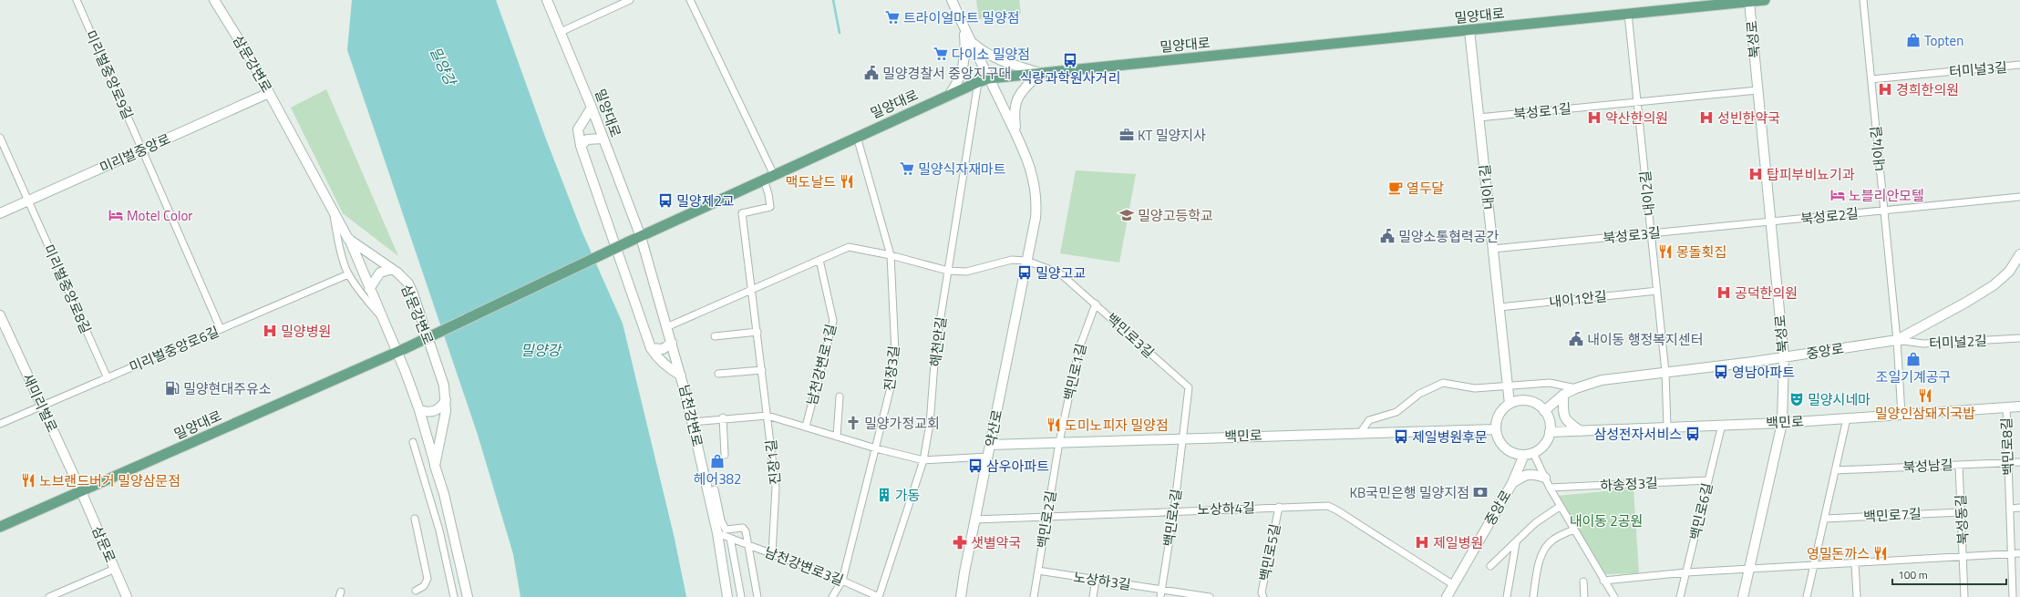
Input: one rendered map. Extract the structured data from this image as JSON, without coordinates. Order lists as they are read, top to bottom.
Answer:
{
  "streets": {
    "main road": ["밀양대로"],
    "street": [
      "북성로",
      "삼문강변로",
      "터미널3길",
      "미리벌중앙로9길",
      "북성로1길",
      "내이4길",
      "미리벌중앙로",
      "내이1길",
      "내이2길",
      "북성로2길",
      "북성로3길",
      "미리벌중앙로8길",
      "내이1안길",
      "백민로3길",
      "해천안길",
      "터미널2길",
      "미리벌중앙로6길",
      "중앙로",
      "남천강변로1길",
      "진장3길",
      "백민로1길",
      "새미리벌로",
      "남천강변로",
      "백민로",
      "약산로",
      "백민로8길",
      "진장1길",
      "북성남길",
      "하송정3길",
      "노상하4길",
      "백민로6길",
      "백민로7길",
      "백민로4길",
      "백민로2길",
      "북성동길",
      "삼문로",
      "백민로5길",
      "남천강변로3길",
      "노상하3길"
    ]
  },
  "crossings": [
    ["밀양대로", "북성로"],
    ["밀양대로", "내이1길"],
    ["밀양대로", "내이2길"],
    ["밀양대로", "해천안길"],
    ["밀양대로", "진장3길"],
    ["밀양대로", "새미리벌로"],
    ["밀양대로", "남천강변로"],
    ["밀양대로", "약산로"],
    ["밀양대로", "진장1길"],
    ["밀양대로", "삼문로"],
    ["북성로", "북성로1길"],
    ["북성로", "북성로2길"],
    ["북성로", "북성로3길"],
    ["북성로", "중앙로"],
    ["북성로", "백민로"],
    ["삼문강변로", "미리벌중앙로"],
    ["터미널3길", "내이4길"],
    ["미리벌중앙로9길", "미리벌중앙로"],
    ["미리벌중앙로9길", "미리벌중앙로6길"],
    ["북성로1길", "내이1길"],
    ["북성로1길", "내이2길"],
    ["내이4길", "북성로2길"],
    ["내이4길", "터미널2길"],
    ["내이4길", "중앙로"],
    ["내이4길", "백민로"],
    ["미리벌중앙로", "미리벌중앙로8길"],
    ["내이1길", "북성로3길"],
    ["내이1길", "내이1안길"],
    ["내이1길", "중앙로"],
    ["내이1길", "백민로"],
    ["내이2길", "북성로3길"],
    ["내이2길", "내이1안길"],
    ["내이2길", "중앙로"],
    ["내이2길", "백민로"],
    ["북성로2길", "북성로3길"],
    ["미리벌중앙로8길", "미리벌중앙로6길"],
    ["백민로3길", "백민로1길"],
    ["백민로3길", "백민로"],
    ["백민로3길", "약산로"],
    ["백민로3길", "백민로4길"],
    ["해천안길", "남천강변로3길"],
    ["터미널2길", "중앙로"],
    ["미리벌중앙로6길", "새미리벌로"],
    ["중앙로", "백민로"],
    ["중앙로", "노상하4길"],
    ["진장3길", "남천강변로3길"],
    ["백민로1길", "백민로"],
    ["백민로1길", "백민로2길"],
    ["새미리벌로", "삼문로"],
    ["남천강변로", "남천강변로3길"],
    ["백민로", "약산로"],
    ["백민로", "백민로8길"],
    ["백민로", "백민로6길"],
    ["백민로", "백민로4길"],
    ["백민로", "백민로2길"],
    ["약산로", "노상하4길"],
    ["백민로8길", "북성남길"],
    ["진장1길", "남천강변로3길"],
    ["북성남길", "북성동길"],
    ["하송정3길", "백민로6길"],
    ["노상하4길", "백민로4길"],
    ["노상하4길", "백민로2길"],
    ["노상하4길", "백민로5길"],
    ["백민로7길", "북성동길"],
    ["백민로4길", "노상하3길"],
    ["백민로2길", "노상하3길"]
  ],
  "water": ["밀양강"],
  "parks": ["내이동 2공원"],
  "places": {
    "supermarket": ["트라이얼마트 밀양점", "다이소 밀양점", "밀양식자재마트"],
    "shop": ["Topten", "조일기계공구", "헤어382"],
    "bus stop": [
      "식량과학원사거리",
      "밀양제2교",
      "밀양고교",
      "영남아파트",
      "삼성전자서비스",
      "제일병원후문",
      "삼우아파트"
    ],
    "public building": ["밀양경찰서 중앙지구대", "밀양소통협력공간", "내이동 행정복지센터"],
    "hospital": [
      "경희한의원",
      "약산한의원",
      "성빈한약국",
      "탑피부비뇨기과",
      "공덕한의원",
      "밀양병원",
      "제일병원"
    ],
    "office": ["KT 밀양지사"],
    "restaurant": [
      "맥도날드",
      "몽돌횟집",
      "밀양인삼돼지국밥",
      "도미노피자 밀양점",
      "노브랜드버거 밀양삼문점",
      "영밀돈까스"
    ],
    "cafe": ["열두달"],
    "hotel": ["노블리안모텔", "Motel Color"],
    "school or university": ["밀양고등학교"],
    "fuel station": ["밀양현대주유소"],
    "theatre": ["밀양시네마"],
    "church": ["밀양가정교회"],
    "bank": ["KB국민은행 밀양지점"],
    "building": ["가동"],
    "pharmacy": ["샛별약국"]
  },
  "scale_bar": "100 m"
}
